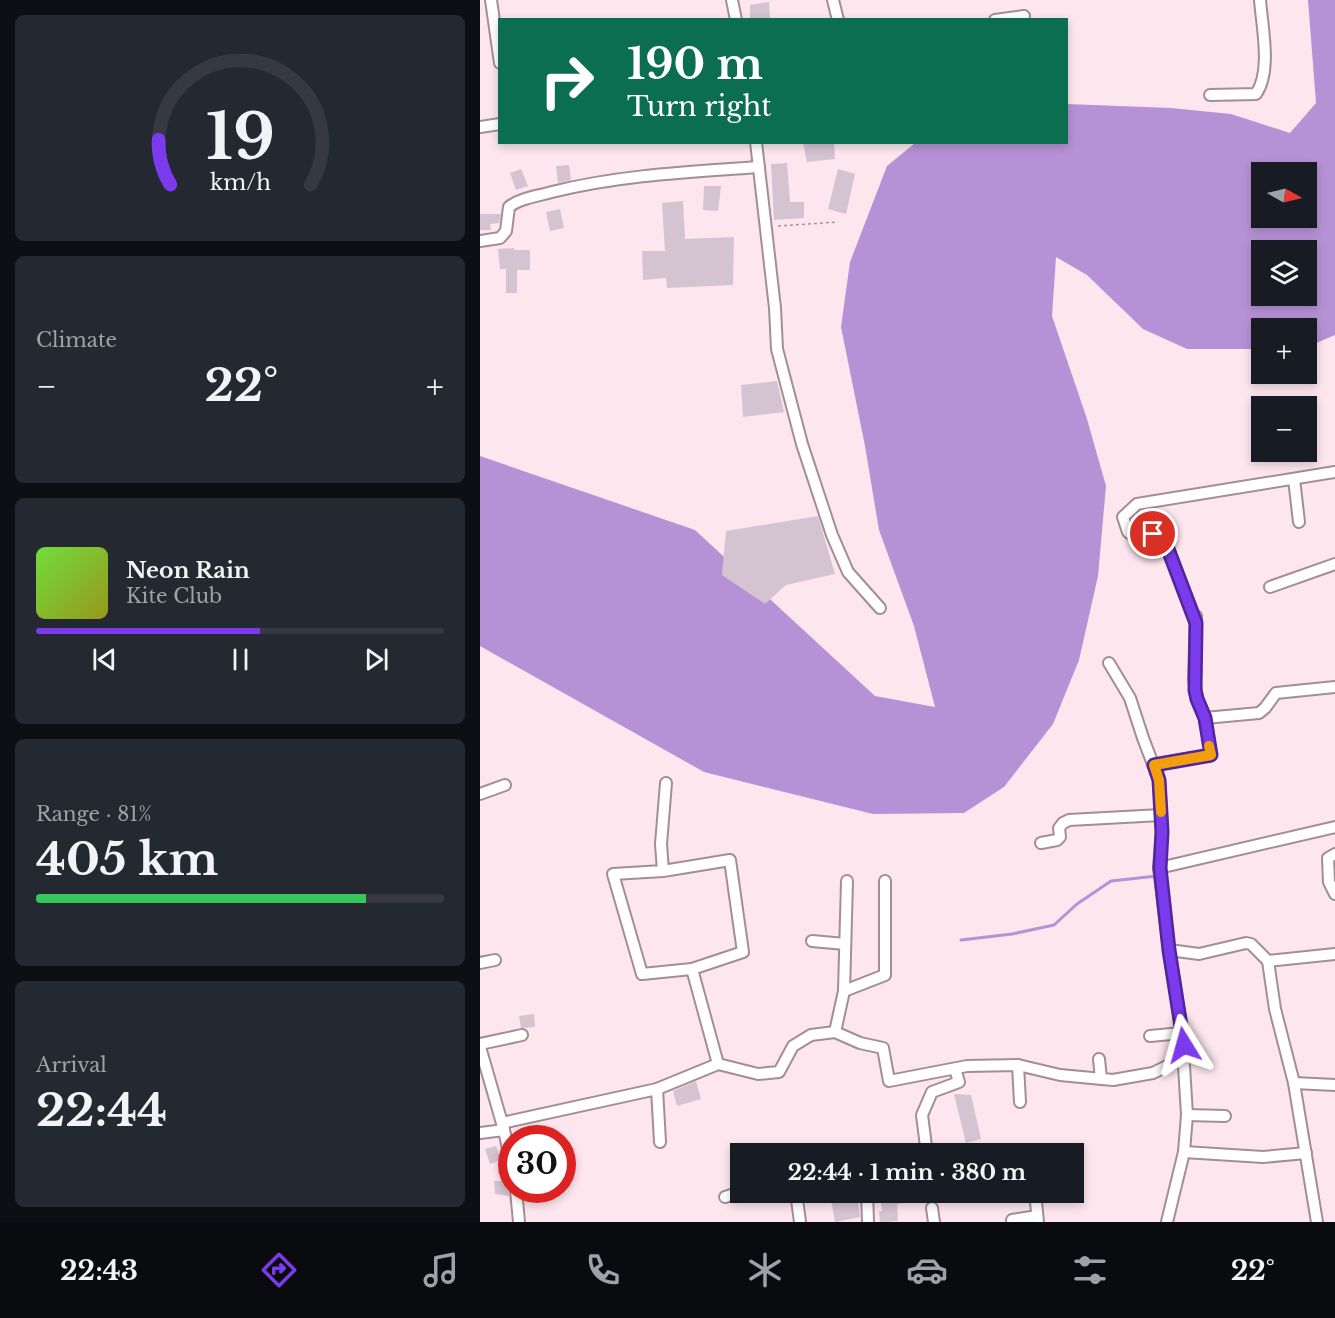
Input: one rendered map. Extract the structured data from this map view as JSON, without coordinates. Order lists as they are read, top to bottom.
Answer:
{
  "north": "right",
  "page": {
    "turn": ["190 m", "Turn right"],
    "map_buttons": ["+", "−"],
    "tile": [
      "Climate",
      ["Range · 81%", "405 km"],
      ["Arrival", "22:44"]
    ],
    "heat": ["−", "22°", "+"],
    "song": ["Neon Rain", "Kite Club"],
    "limit": "30",
    "trip": "22:44 · 1 min · 380 m",
    "tabs": ["22:43", "22°"],
    "gauge": ["19", "km/h"]
  }
}
